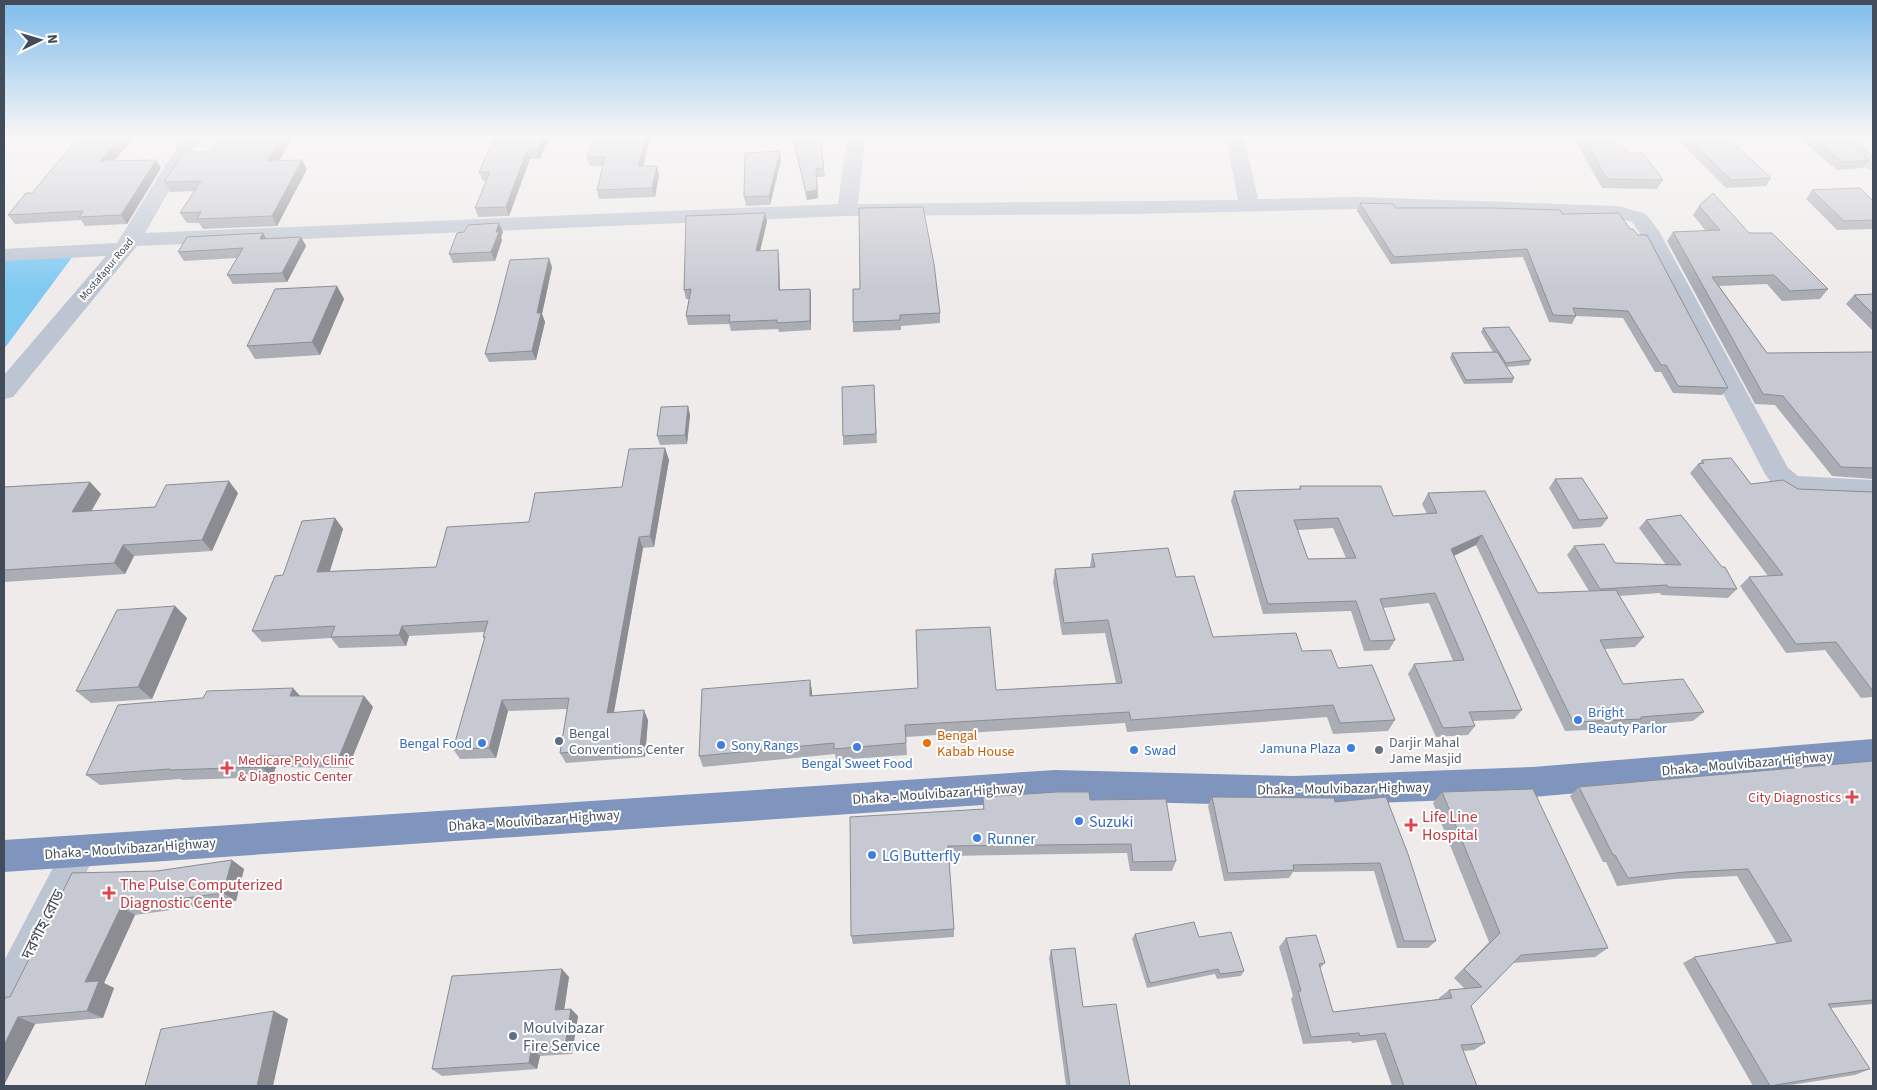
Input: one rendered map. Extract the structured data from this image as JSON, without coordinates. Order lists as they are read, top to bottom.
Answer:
{
  "streets": {
    "highway": ["Dhaka - Moulvibazar Highway"],
    "street": ["Mostafapur Road", "দরগাহ রোড"]
  },
  "crossings": [
    ["Dhaka - Moulvibazar Highway", "দরগাহ রোড"]
  ],
  "places": {
    "other": [
      "Bright Beauty Parlor",
      "Bengal Conventions Center",
      "Bengal Food",
      "Bengal Kabab House",
      "Sony Rangs",
      "Bengal Sweet Food",
      "Jamuna Plaza",
      "Swad",
      "Darjir Mahal Jame Masjid",
      "Suzuki",
      "Runner",
      "LG Butterfly",
      "Moulvibazar Fire Service"
    ],
    "health": [
      "Medicare Poly Clinic & Diagnostic Center",
      "City Diagnostics",
      "Life Line Hospital",
      "The Pulse Computerized Diagnostic Cente"
    ]
  },
  "north": "right"
}
